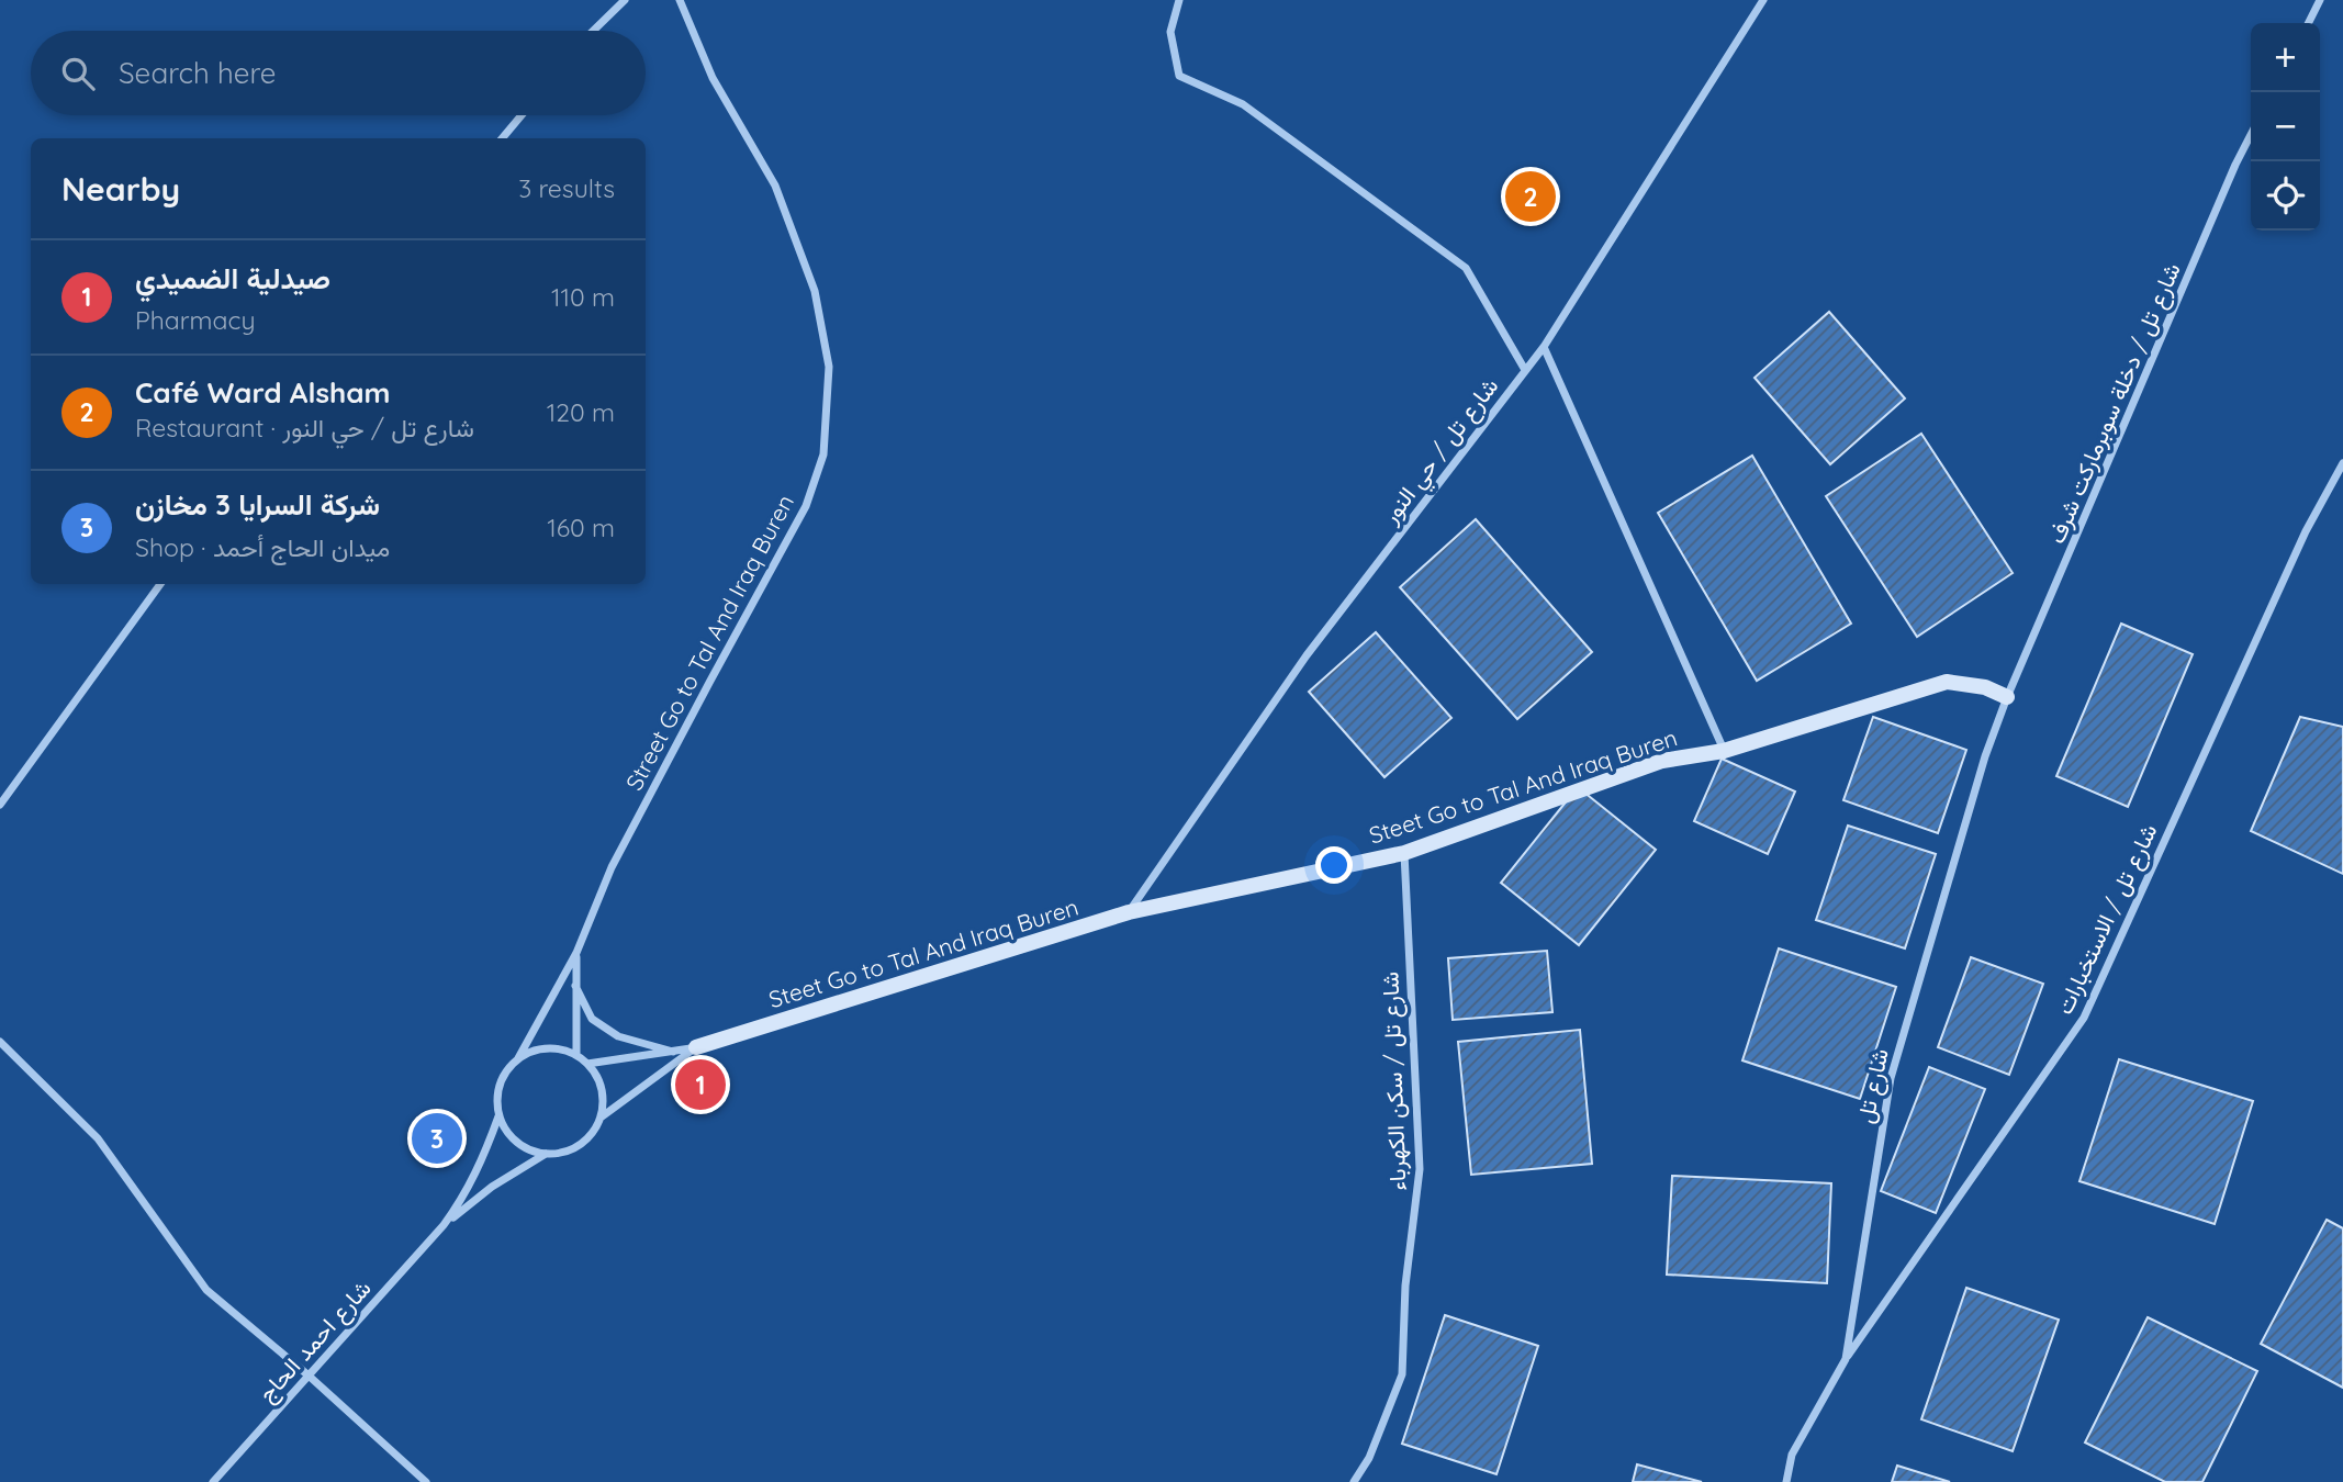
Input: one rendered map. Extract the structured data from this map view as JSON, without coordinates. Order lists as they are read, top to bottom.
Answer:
{
  "streets": {
    "street": [
      "شارع تل / دخلة سوبرماركت شرف",
      "شارع تل / حي النور",
      "Street Go to Tal And Iraq Buren",
      "Steet Go to Tal And Iraq Buren",
      "شارع تل / الاستخبارات",
      "شارع تل / سكن الكهرباء",
      "شارع تل",
      "شارع احمد الحاج"
    ]
  },
  "crossings": [
    ["شارع تل / دخلة سوبرماركت شرف", "Steet Go to Tal And Iraq Buren"],
    ["شارع تل / دخلة سوبرماركت شرف", "شارع تل"],
    ["شارع تل / حي النور", "Steet Go to Tal And Iraq Buren"],
    ["Steet Go to Tal And Iraq Buren", "شارع تل / سكن الكهرباء"],
    ["Steet Go to Tal And Iraq Buren", "شارع تل"],
    ["شارع تل / الاستخبارات", "شارع تل"]
  ],
  "page": {
    "map_buttons": ["+", "−"],
    "search": "Search here",
    "heading": ["Nearby", "3 results"],
    "pins": ["2", "1", "3"],
    "list": [
      {
        "mark": "1",
        "name": "صيدلية الضميدي",
        "note": "Pharmacy",
        "value": "110 m"
      },
      {
        "mark": "2",
        "name": "Café Ward Alsham",
        "note": "Restaurant · شارع تل / حي النور",
        "value": "120 m"
      },
      {
        "mark": "3",
        "name": "شركة السرايا 3 مخازن",
        "note": "Shop · ميدان الحاج أحمد",
        "value": "160 m"
      }
    ]
  }
}
